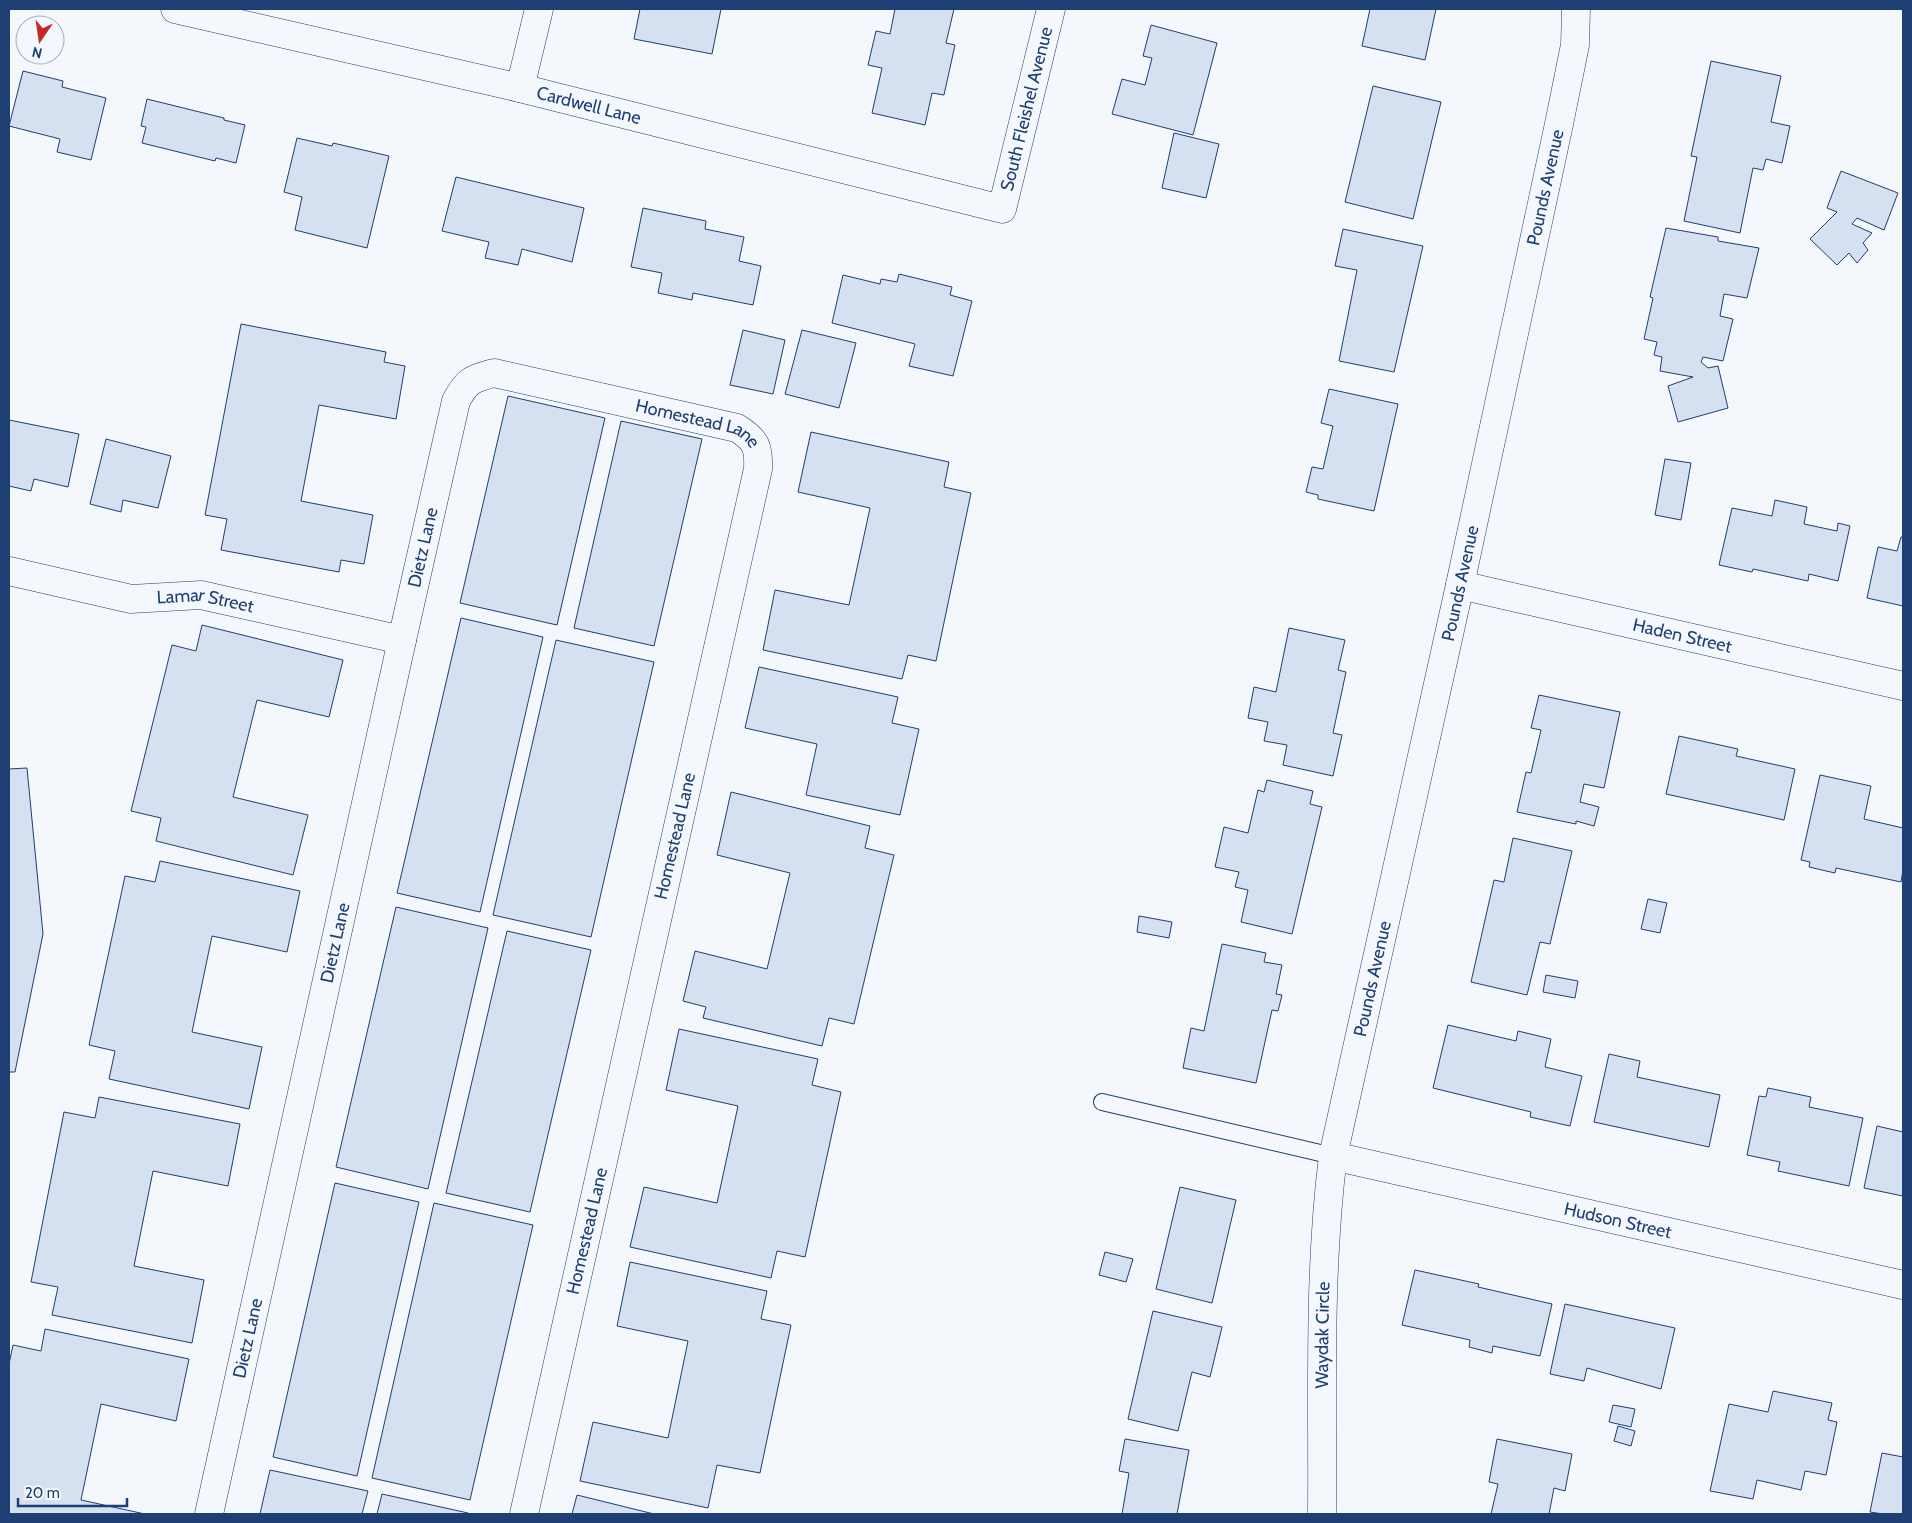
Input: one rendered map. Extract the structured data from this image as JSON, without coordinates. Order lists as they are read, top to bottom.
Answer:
{
  "streets": {
    "street": [
      "Cardwell Lane",
      "South Fleishel Avenue",
      "Pounds Avenue",
      "Homestead Lane",
      "Dietz Lane",
      "Lamar Street",
      "Haden Street",
      "Hudson Street",
      "Waydak Circle"
    ]
  },
  "crossings": [
    ["Cardwell Lane", "South Fleishel Avenue"],
    ["Pounds Avenue", "Haden Street"],
    ["Pounds Avenue", "Hudson Street"],
    ["Pounds Avenue", "Waydak Circle"],
    ["Homestead Lane", "Dietz Lane"],
    ["Dietz Lane", "Lamar Street"],
    ["Hudson Street", "Waydak Circle"]
  ],
  "scale_bar": "20 m",
  "north": "bottom"
}
